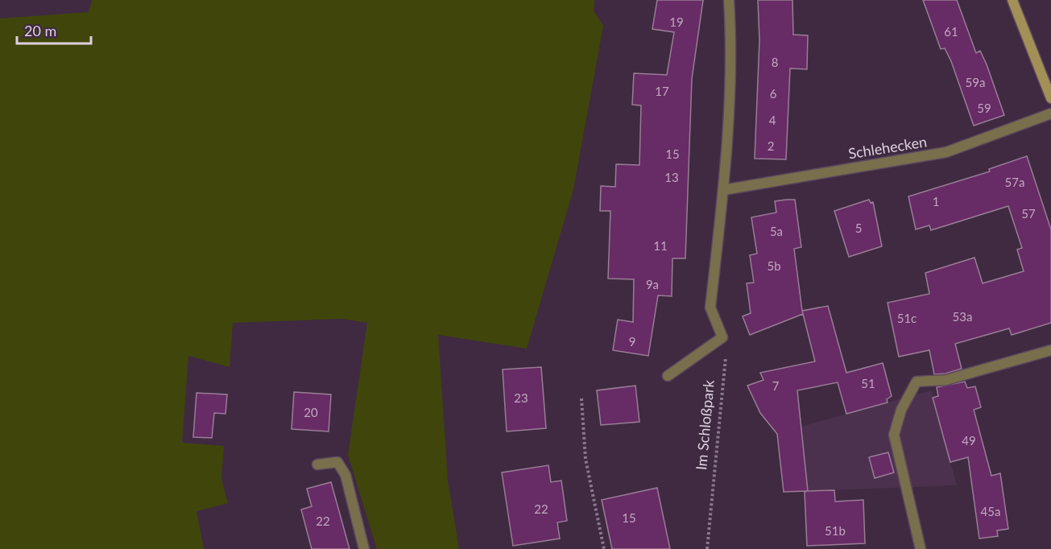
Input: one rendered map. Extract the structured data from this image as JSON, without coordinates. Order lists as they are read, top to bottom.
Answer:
{
  "streets": {
    "street": ["Schlehecken"],
    "path": ["Im Schloßpark"]
  },
  "house_numbers": [
    "19",
    "61",
    "8",
    "59a",
    "17",
    "6",
    "59",
    "4",
    "2",
    "15",
    "13",
    "57a",
    "1",
    "57",
    "5",
    "5a",
    "11",
    "5b",
    "9a",
    "53a",
    "51c",
    "9",
    "51",
    "7",
    "23",
    "20",
    "49",
    "22",
    "45a",
    "15",
    "22",
    "51b"
  ],
  "scale_bar": "20 m"
}
